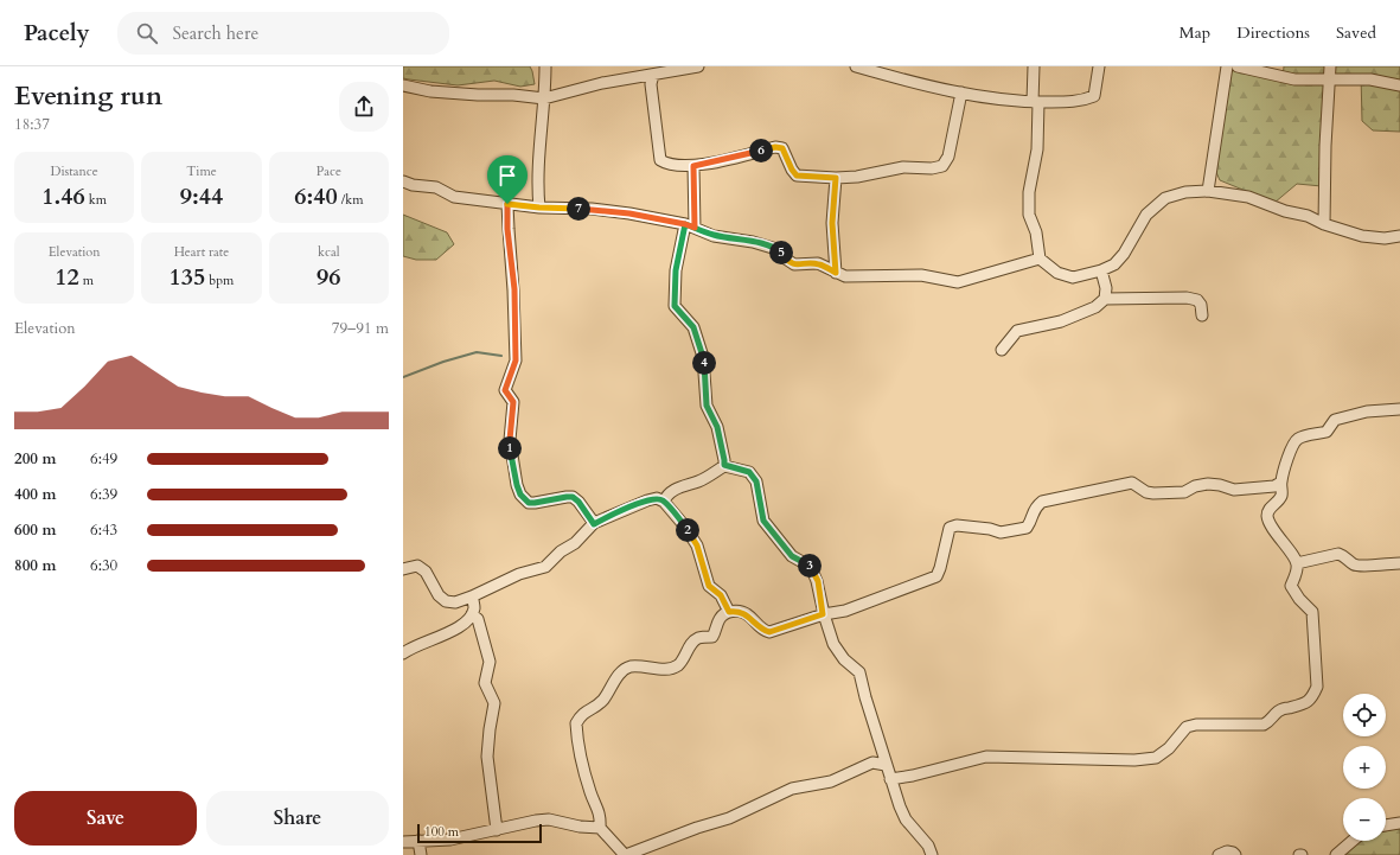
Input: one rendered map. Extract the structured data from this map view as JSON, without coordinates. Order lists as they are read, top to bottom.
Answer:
{
  "scale_bar": "100 m",
  "page": {
    "header": "Pacely",
    "search": "Search here",
    "nav": ["Map", "Directions", "Saved"],
    "heading": ["Evening run", "18:37"],
    "pins": [
      "6",
      "7",
      "5",
      "4",
      "1",
      "2",
      "3"
    ],
    "stats": [
      ["Distance", "1.46 km"],
      ["Time", "9:44"],
      ["Pace", "6:40 /km"],
      ["Elevation", "12 m"],
      ["Heart rate", "135 bpm"],
      ["kcal", "96"]
    ],
    "chart": ["Elevation", "79–91 m"],
    "list": [
      {
        "name": "200 m",
        "note": "6:49"
      },
      {
        "name": "400 m",
        "note": "6:39"
      },
      {
        "name": "600 m",
        "note": "6:43"
      },
      {
        "name": "800 m",
        "note": "6:30"
      }
    ],
    "map_buttons": ["+", "−"],
    "buttons": ["Save", "Share"],
    "scale": "100 m"
  }
}
